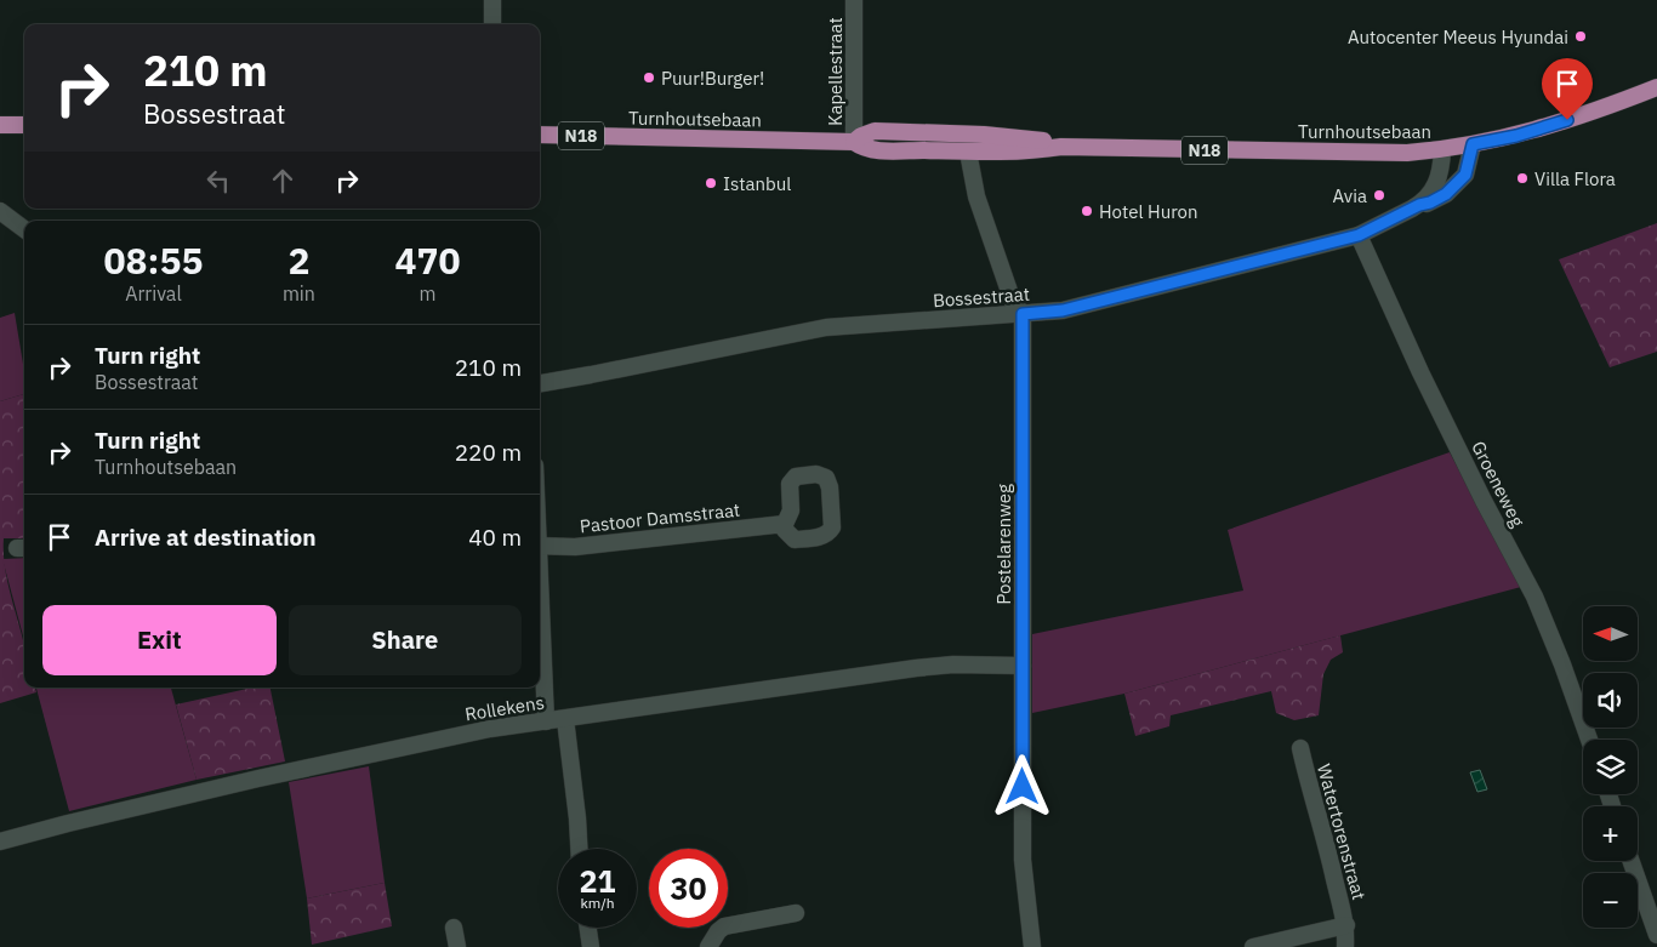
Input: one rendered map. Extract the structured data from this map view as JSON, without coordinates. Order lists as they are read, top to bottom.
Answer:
{
  "streets": {
    "main road": ["Turnhoutsebaan", "N18"],
    "street": [
      "Kapellestraat",
      "Bossestraat",
      "Groeneweg",
      "Pastoor Damsstraat",
      "Postelarenweg",
      "Rollekens",
      "Watertorenstraat"
    ]
  },
  "crossings": [
    ["Kapellestraat", "Turnhoutsebaan"],
    ["Turnhoutsebaan", "Bossestraat"],
    ["Turnhoutsebaan", "Postelarenweg"],
    ["Bossestraat", "Groeneweg"],
    ["Bossestraat", "Postelarenweg"],
    ["Postelarenweg", "Rollekens"]
  ],
  "places": [
    "Autocenter Meeus Hyundai",
    "Puur!Burger!",
    "Villa Flora",
    "Istanbul",
    "Avia",
    "Hotel Huron"
  ],
  "north": "left",
  "page": {
    "turn": ["210 m", "Bossestraat"],
    "eta": [
      "08:55",
      "Arrival",
      "2",
      "min",
      "470",
      "m"
    ],
    "list": [
      {
        "name": "Turn right",
        "note": "Bossestraat",
        "value": "210 m"
      },
      {
        "name": "Turn right",
        "note": "Turnhoutsebaan",
        "value": "220 m"
      },
      {
        "name": "Arrive at destination",
        "value": "40 m"
      }
    ],
    "buttons": ["Exit", "Share"],
    "map_buttons": ["+", "−"],
    "speed": "21 km/h",
    "limit": "30"
  }
}
